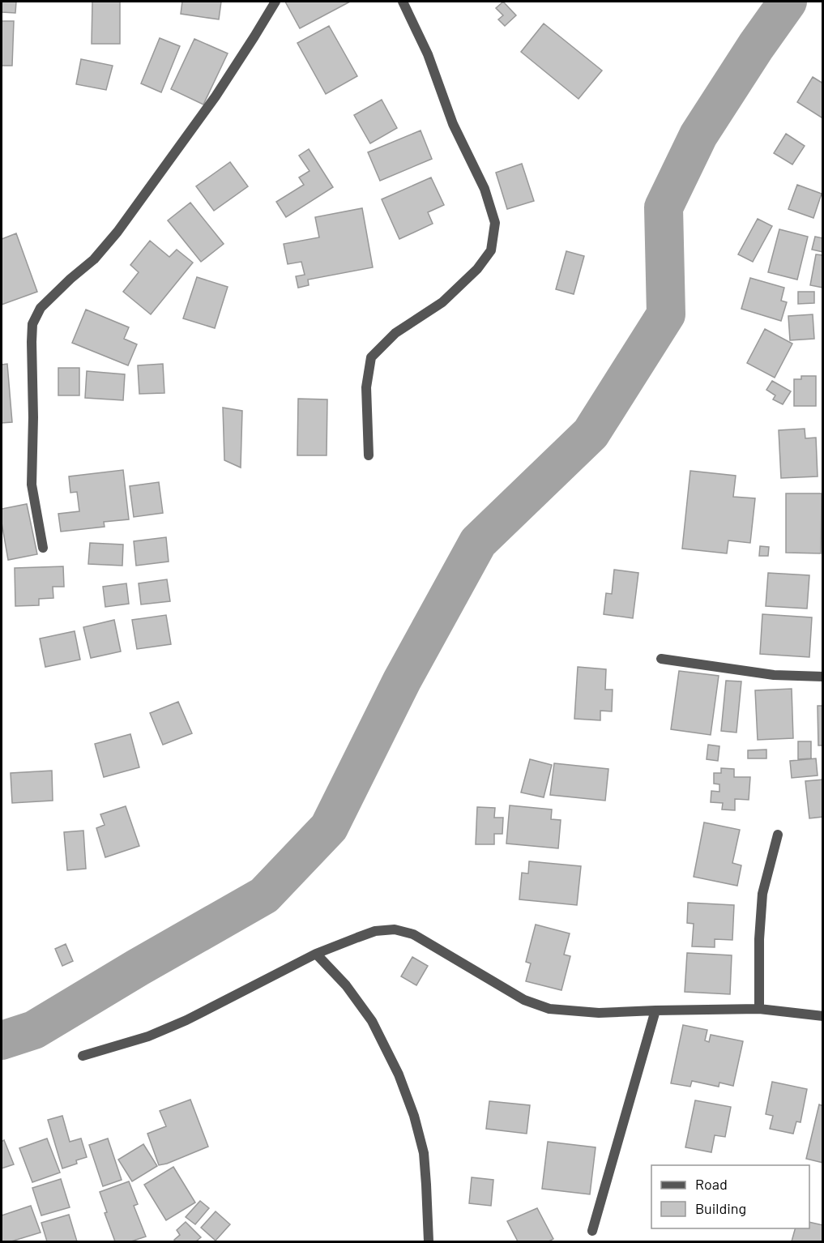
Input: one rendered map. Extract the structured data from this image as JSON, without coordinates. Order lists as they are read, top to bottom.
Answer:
{
  "legend": ["Road", "Building"]
}
